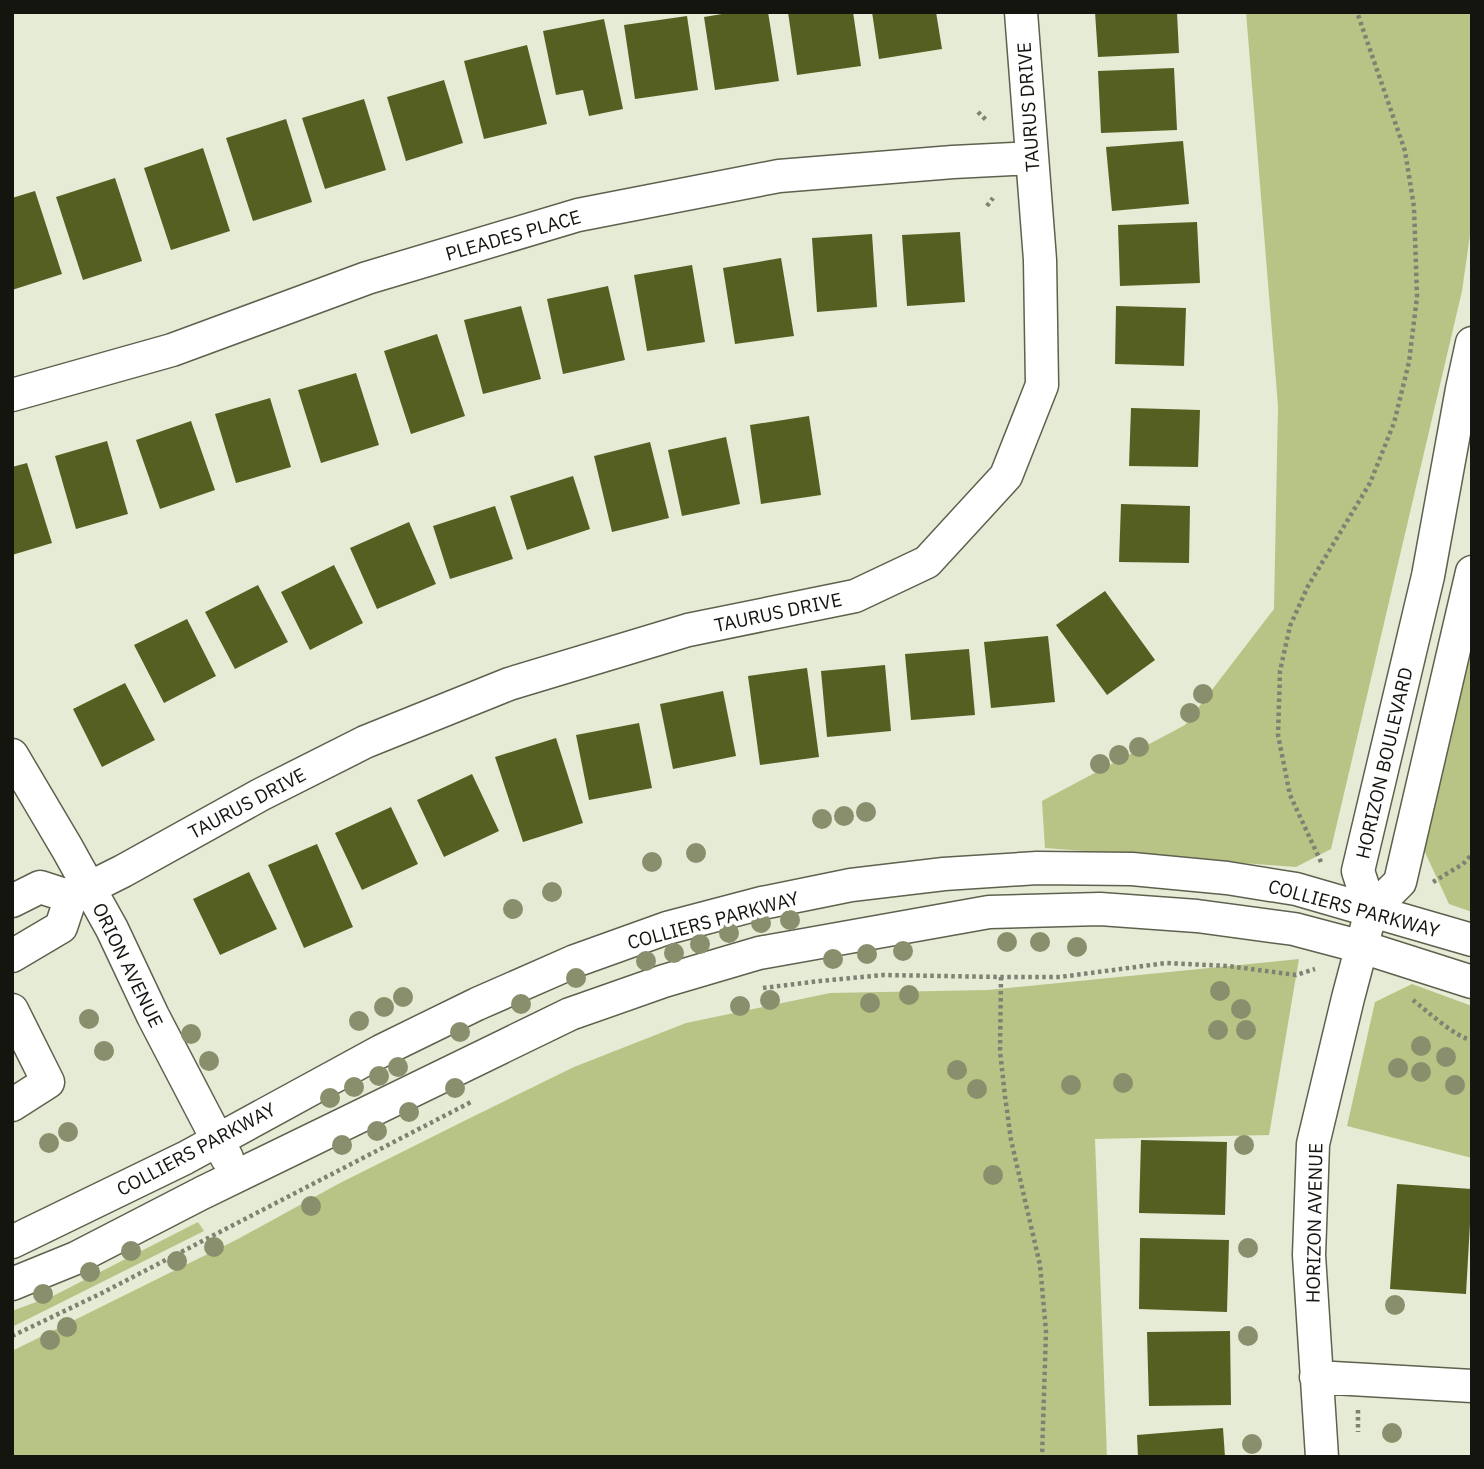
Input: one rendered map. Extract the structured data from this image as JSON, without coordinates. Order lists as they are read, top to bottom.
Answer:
{
  "streets": {
    "street": [
      "TAURUS DRIVE",
      "PLEADES PLACE",
      "HORIZON BOULEVARD",
      "COLLIERS PARKWAY",
      "ORION AVENUE",
      "HORIZON AVENUE"
    ]
  },
  "crossings": [
    ["TAURUS DRIVE", "PLEADES PLACE"],
    ["TAURUS DRIVE", "ORION AVENUE"],
    ["HORIZON BOULEVARD", "COLLIERS PARKWAY"],
    ["HORIZON BOULEVARD", "HORIZON AVENUE"],
    ["COLLIERS PARKWAY", "ORION AVENUE"],
    ["COLLIERS PARKWAY", "HORIZON AVENUE"]
  ]
}
